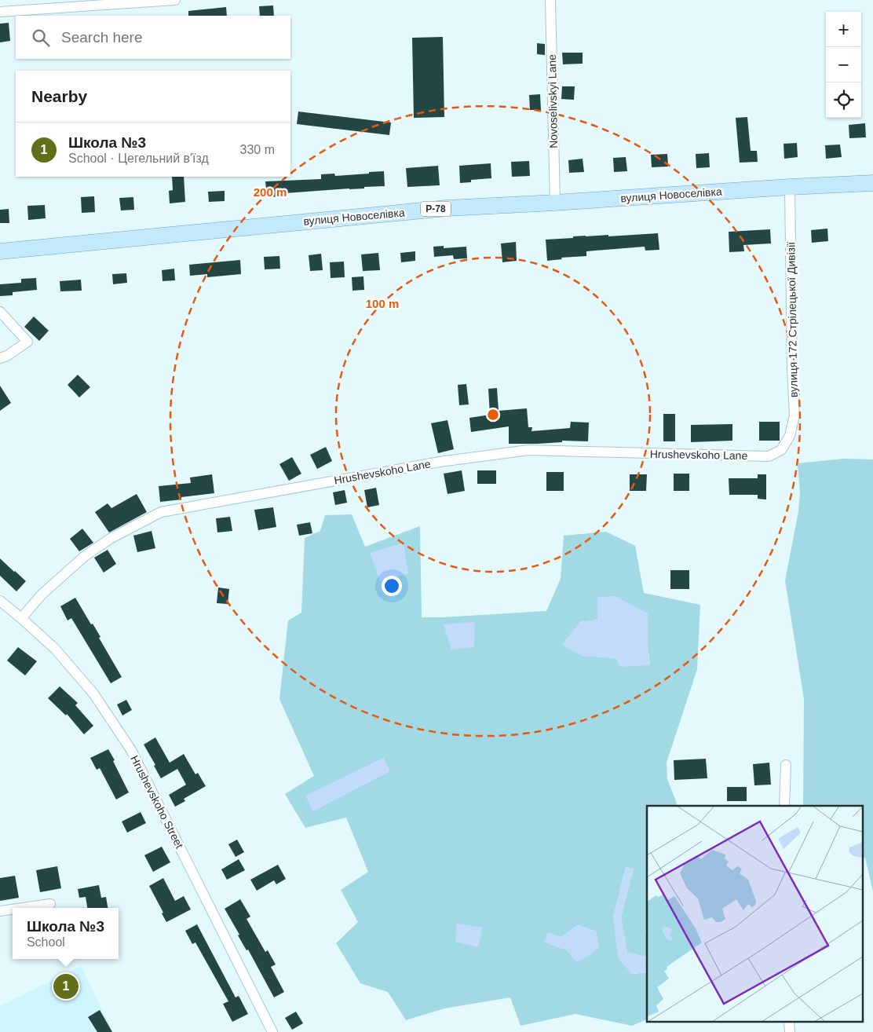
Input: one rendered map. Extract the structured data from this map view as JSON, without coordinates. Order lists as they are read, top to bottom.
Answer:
{
  "streets": {
    "main road": ["вулиця Новоселівка", "Р-78"],
    "street": [
      "Novoselivskyi Lane",
      "вулиця 172 Стрілецької Дивізії",
      "Hrushevskoho Lane",
      "Hrushevskoho Street"
    ]
  },
  "crossings": [
    ["Novoselivskyi Lane", "вулиця Новоселівка"],
    ["вулиця Новоселівка", "вулиця 172 Стрілецької Дивізії"],
    ["вулиця 172 Стрілецької Дивізії", "Hrushevskoho Lane"],
    ["Hrushevskoho Lane", "Hrushevskoho Street"]
  ],
  "page": {
    "map_buttons": ["+", "−"],
    "search": "Search here",
    "heading": "Nearby",
    "list": [
      {
        "mark": "1",
        "name": "Школа №3",
        "note": "School · Цегельний в'їзд",
        "value": "330 m"
      }
    ],
    "popup": ["Школа №3", "School"],
    "pins": "1"
  },
  "rings": ["200 m", "100 m"]
}
